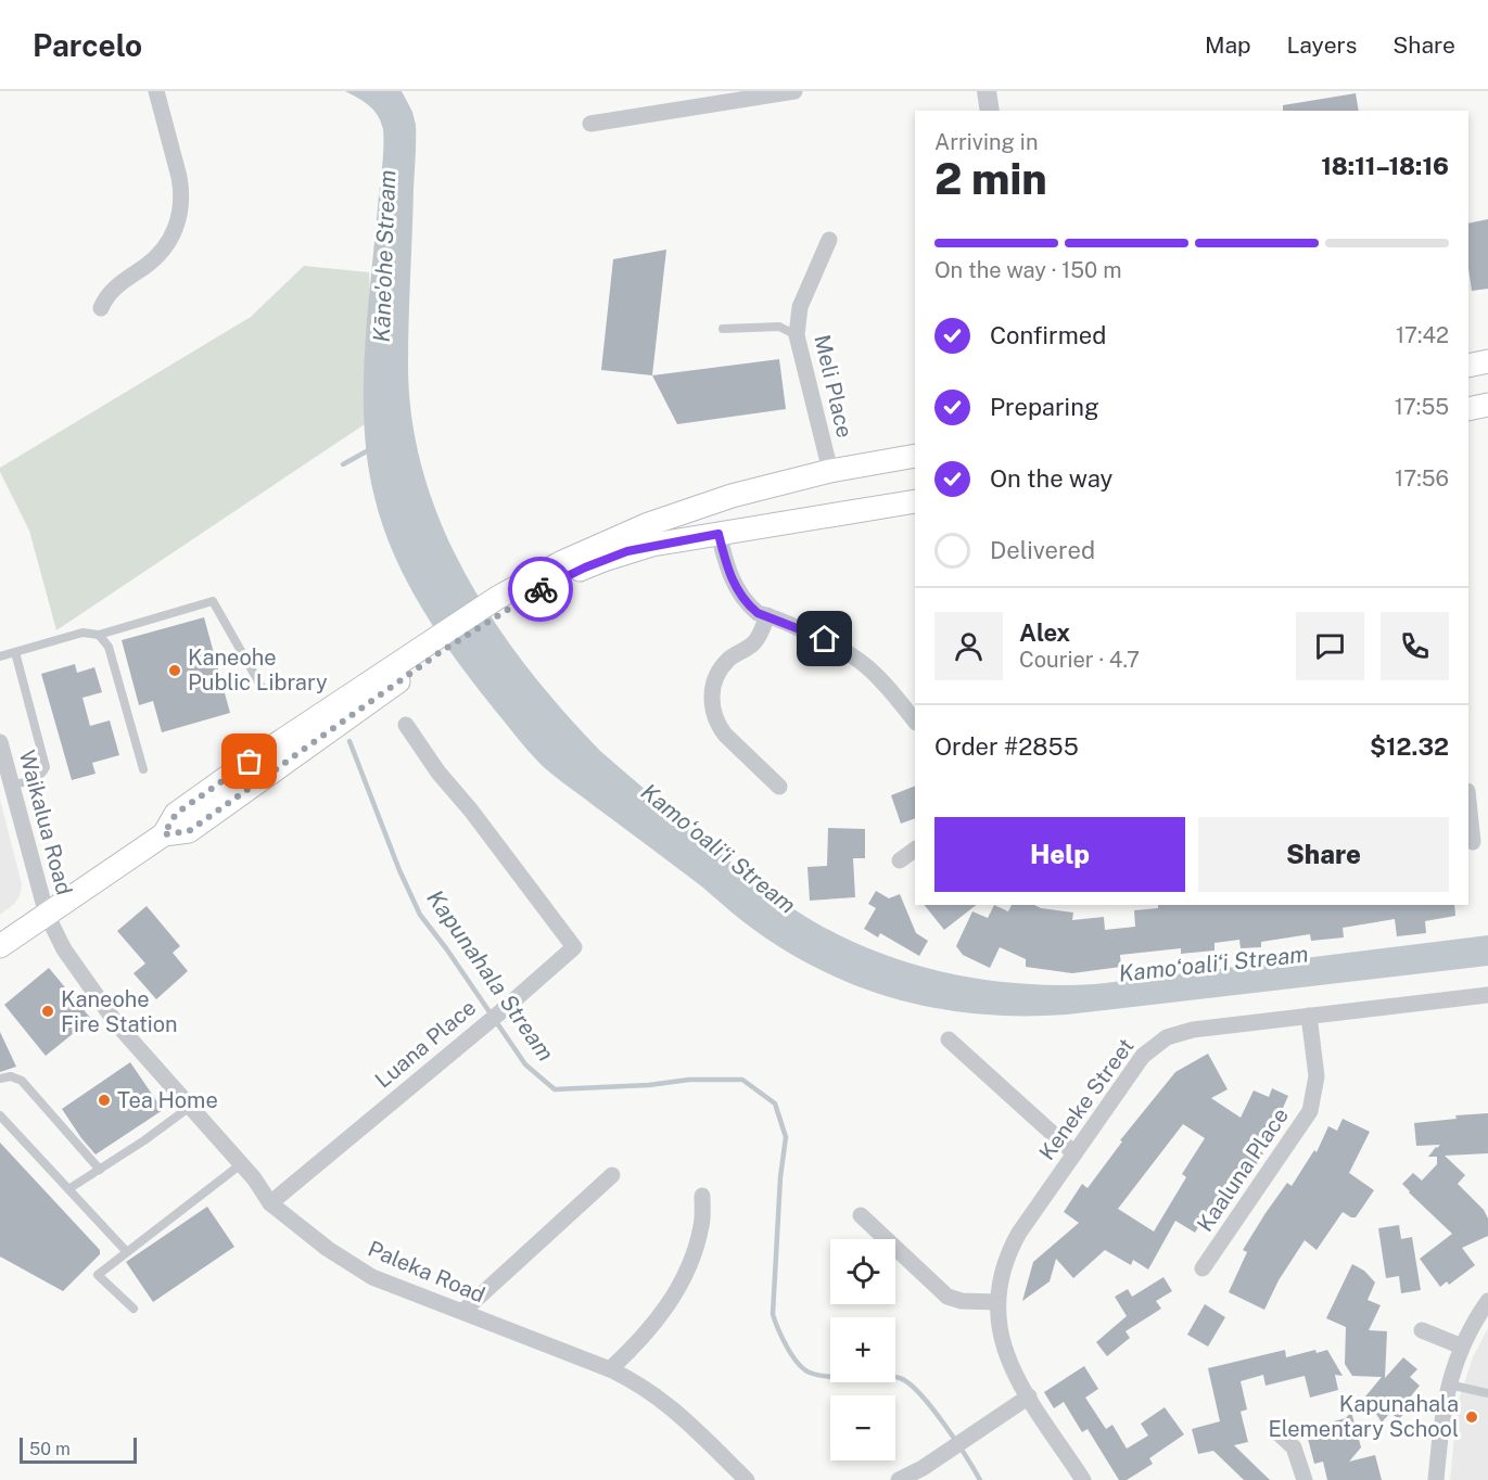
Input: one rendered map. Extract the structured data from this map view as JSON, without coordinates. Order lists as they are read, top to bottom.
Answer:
{
  "streets": {
    "street": [
      "Meli Place",
      "Waikalua Road",
      "Luana Place",
      "Keneke Street",
      "Kaaluna Place",
      "Paleka Road"
    ]
  },
  "crossings": [
    ["Waikalua Road", "Paleka Road"],
    ["Luana Place", "Paleka Road"],
    ["Keneke Street", "Kaaluna Place"]
  ],
  "water": ["Kāne'ohe Stream", "Kamoʻoaliʻi Stream", "Kapunahala Stream"],
  "places": [
    "Kaneohe Public Library",
    "Kaneohe Fire Station",
    "Tea Home",
    "Kapunahala Elementary School"
  ],
  "scale_bar": "50 m",
  "page": {
    "header": "Parcelo",
    "nav": ["Map", "Layers", "Share"],
    "heading": ["2 min", "Arriving in", "18:11–18:16"],
    "panel": [
      "Alex",
      "Courier · 4.7",
      "Order #2855",
      "$12.32"
    ],
    "bar": "On the way · 150 m",
    "list": [
      ["Confirmed", "17:42"],
      ["Preparing", "17:55"],
      ["On the way", "17:56"],
      "Delivered"
    ],
    "buttons": ["Help", "Share"],
    "map_buttons": ["+", "−"],
    "scale": "50 m"
  }
}
